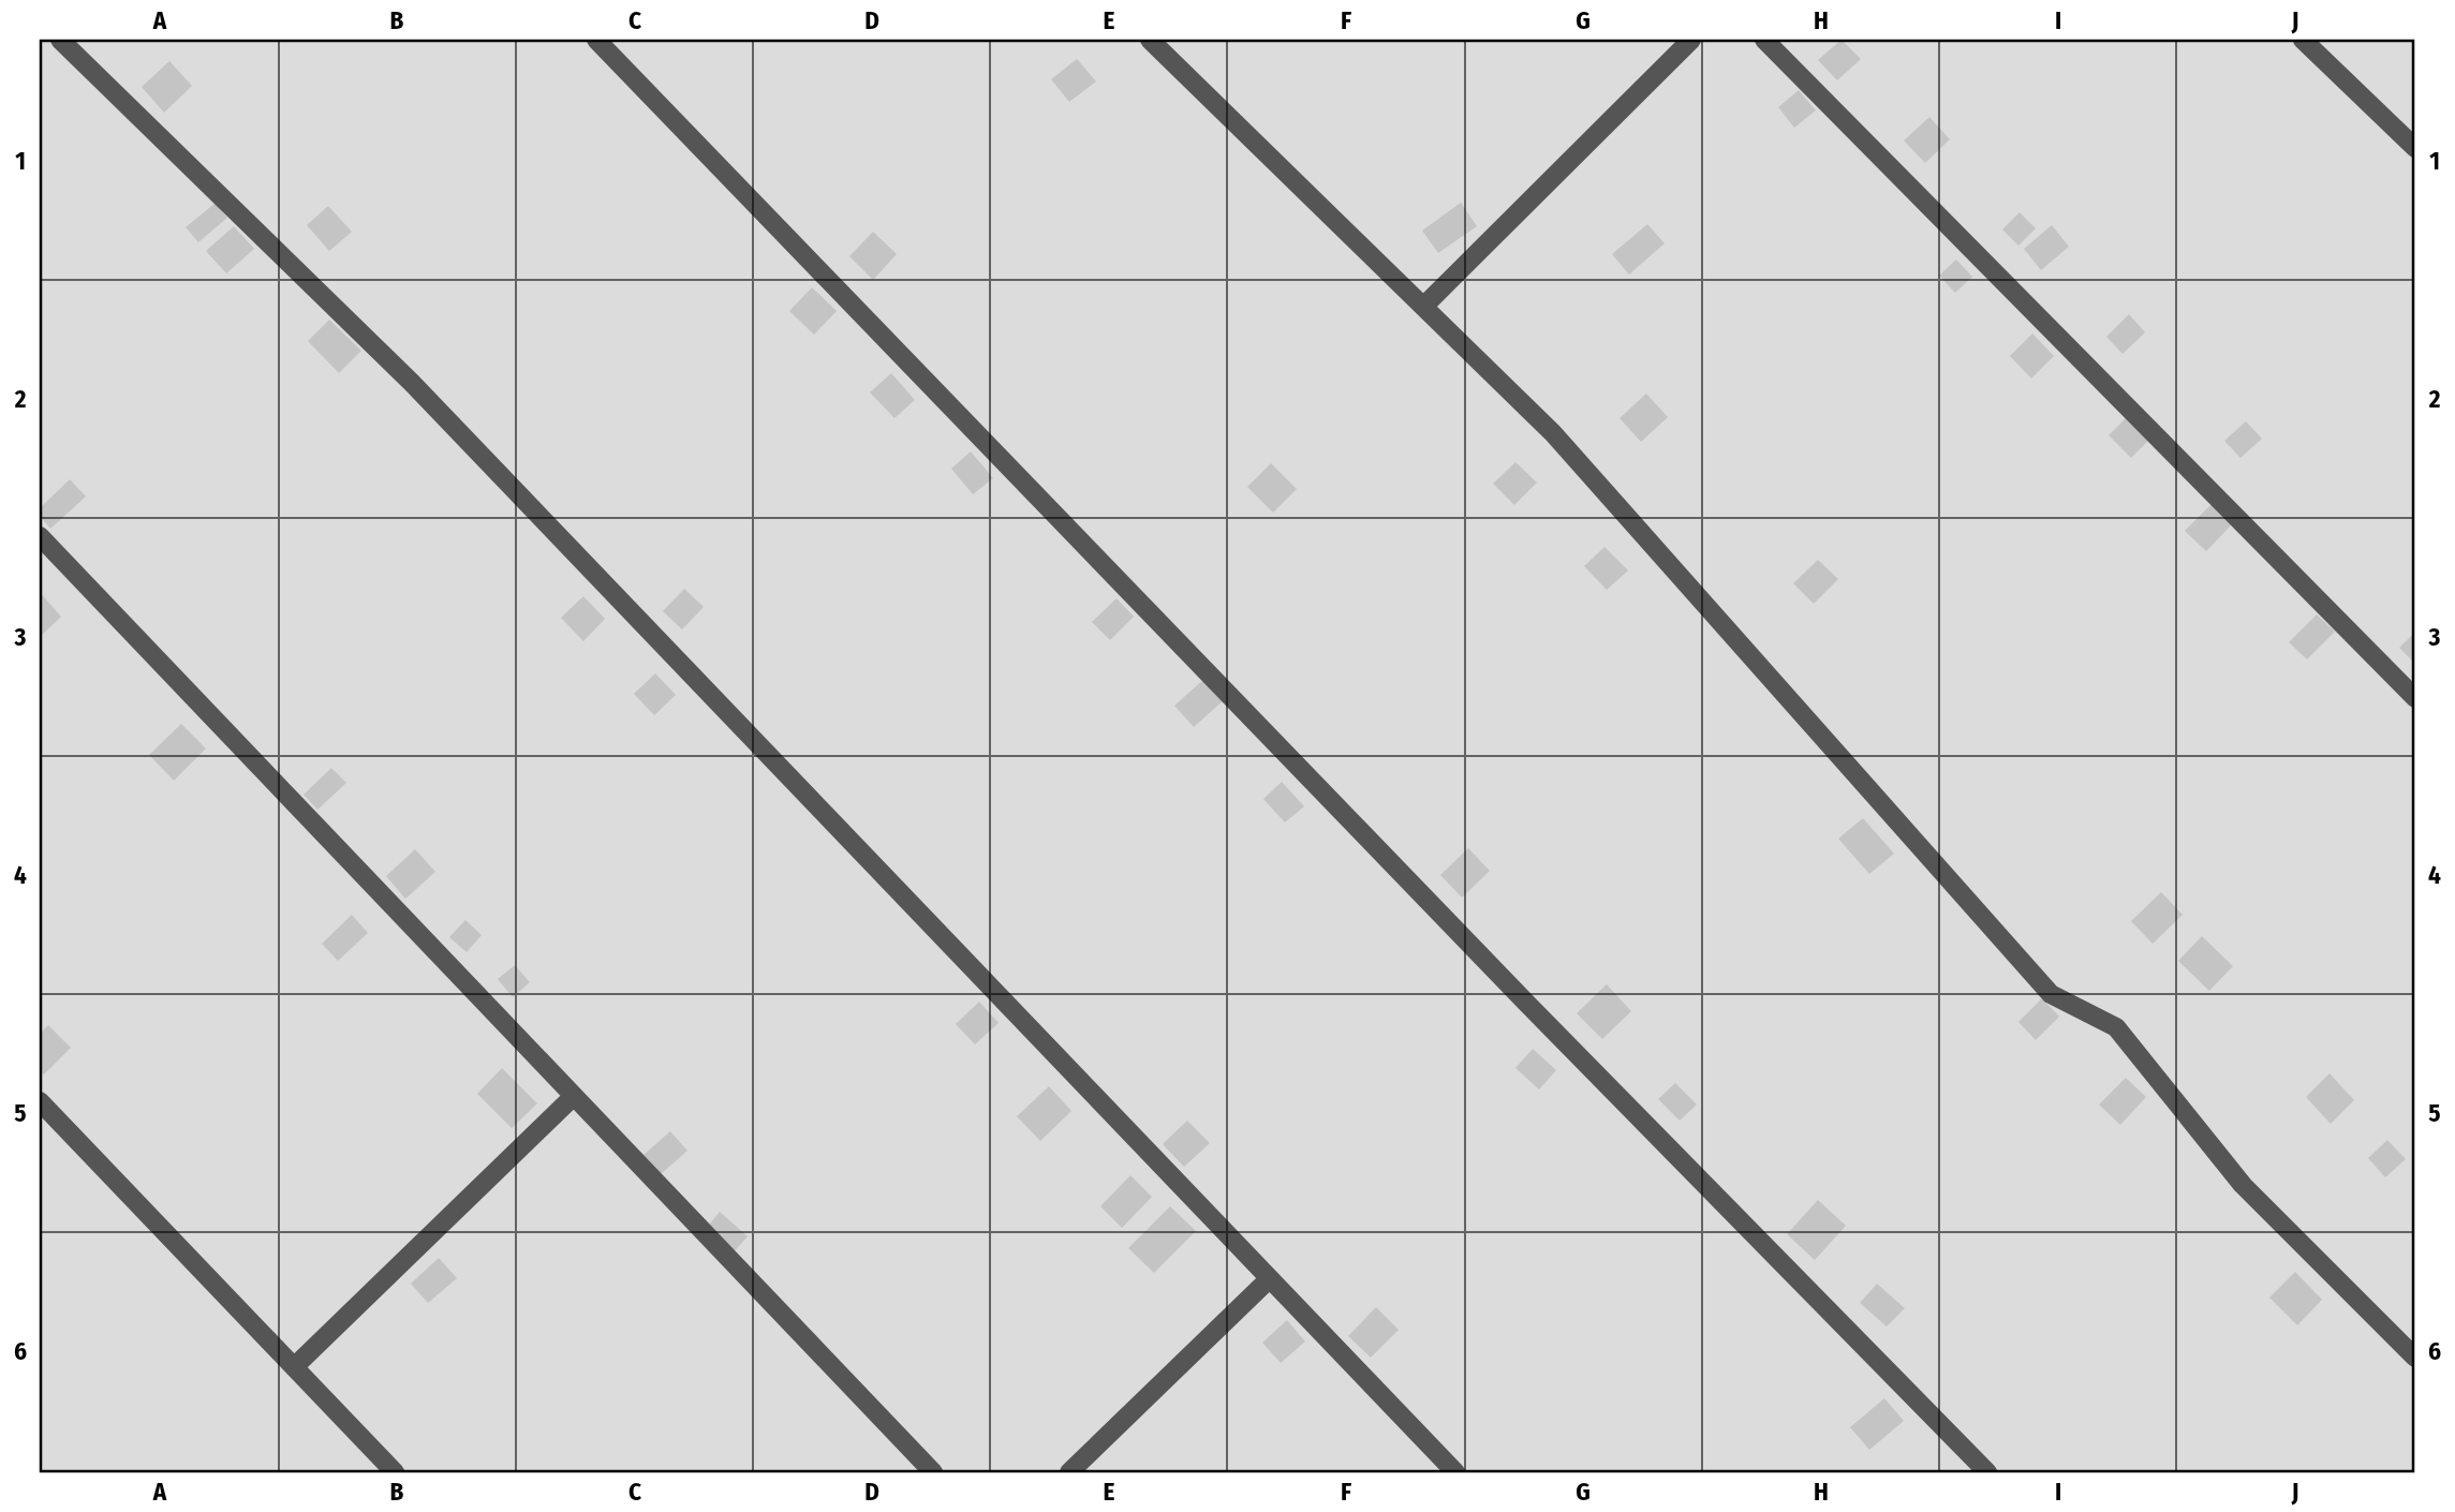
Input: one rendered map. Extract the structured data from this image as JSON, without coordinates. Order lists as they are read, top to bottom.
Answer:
{
  "grid": {
    "columns": [
      "A",
      "B",
      "C",
      "D",
      "E",
      "F",
      "G",
      "H",
      "I",
      "J"
    ],
    "rows": [
      "1",
      "2",
      "3",
      "4",
      "5",
      "6"
    ]
  }
}
